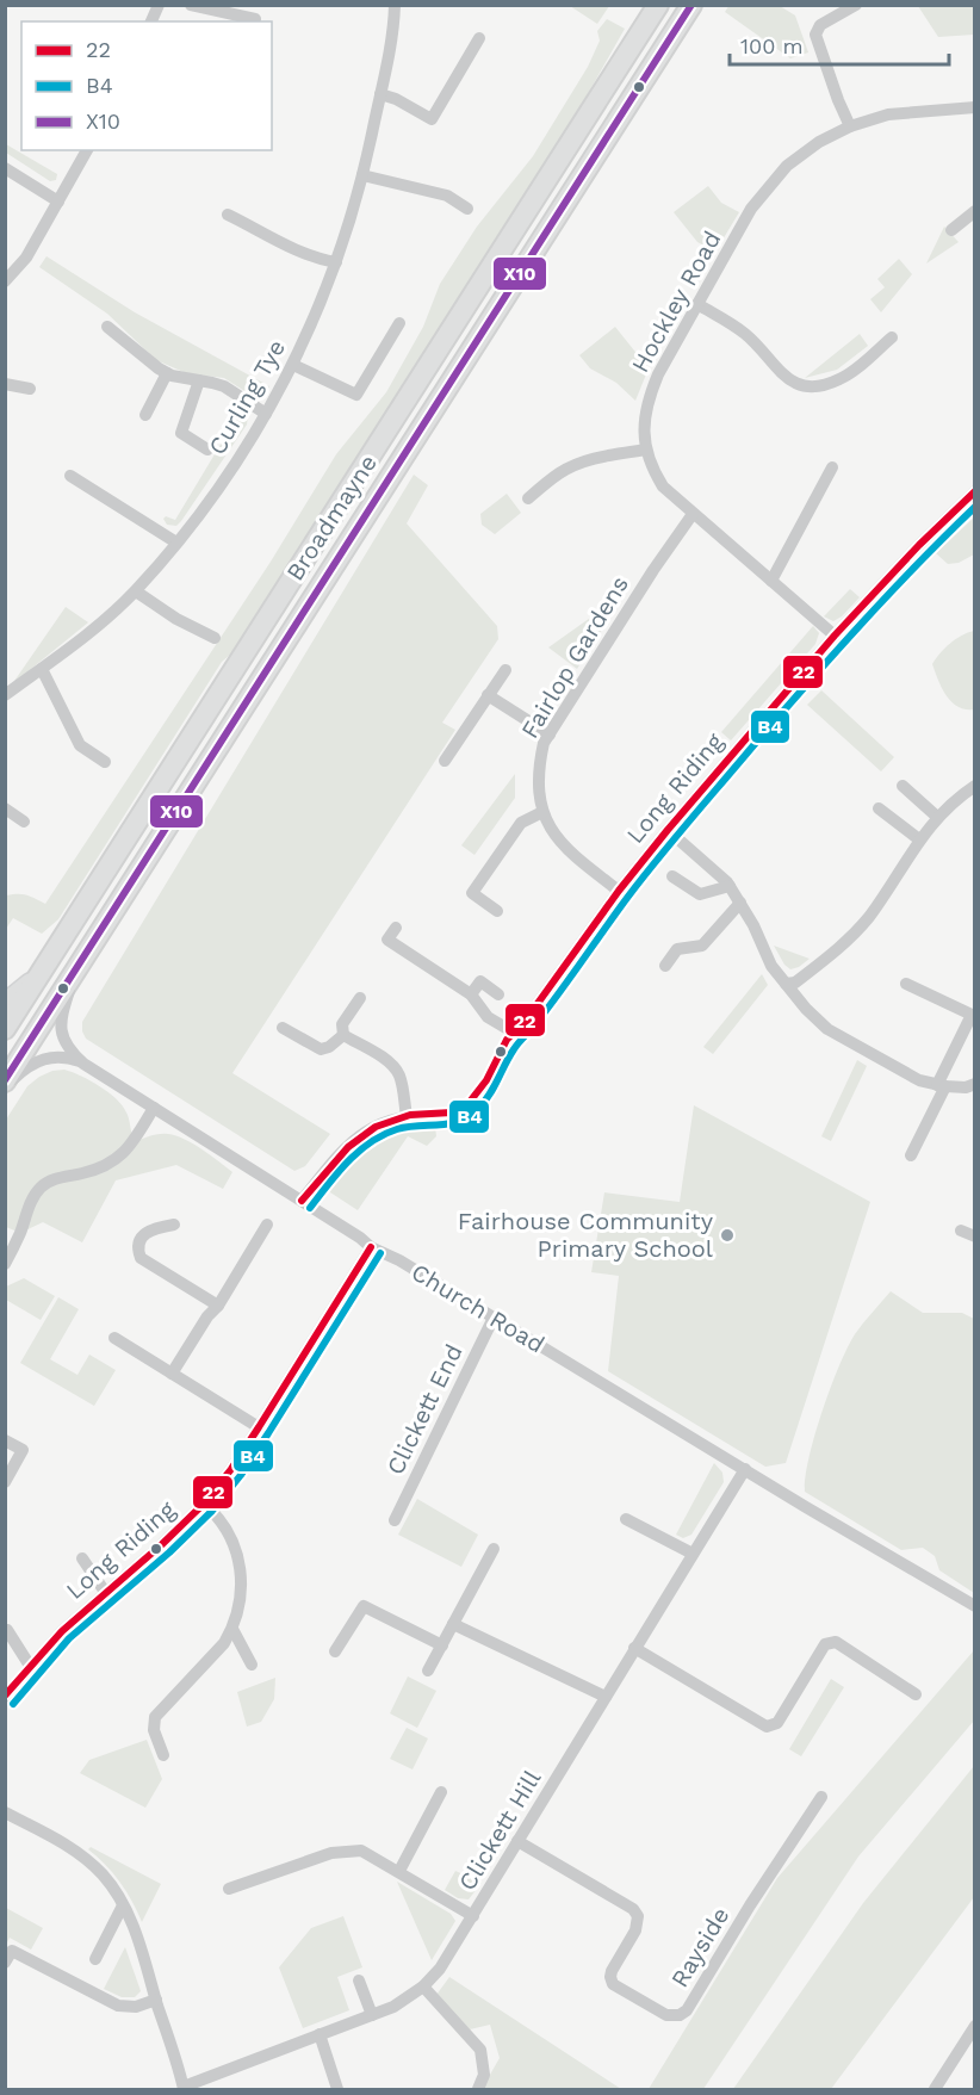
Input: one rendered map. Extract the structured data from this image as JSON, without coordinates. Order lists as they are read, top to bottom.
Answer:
{
  "streets": {
    "main road": ["Broadmayne"],
    "street": [
      "Hockley Road",
      "Curling Tye",
      "Fairlop Gardens",
      "Long Riding",
      "Church Road",
      "Clickett End",
      "Clickett Hill",
      "Rayside"
    ]
  },
  "crossings": [
    ["Hockley Road", "Fairlop Gardens"],
    ["Hockley Road", "Long Riding"],
    ["Broadmayne", "Church Road"],
    ["Fairlop Gardens", "Long Riding"],
    ["Long Riding", "Church Road"],
    ["Church Road", "Clickett End"],
    ["Church Road", "Clickett Hill"],
    ["Clickett Hill", "Rayside"]
  ],
  "places": ["Fairhouse Community Primary School"],
  "lines": ["transit line X10", "transit line 22", "transit line B4"],
  "legend": ["22", "B4", "X10"],
  "scale_bar": "100 m"
}
